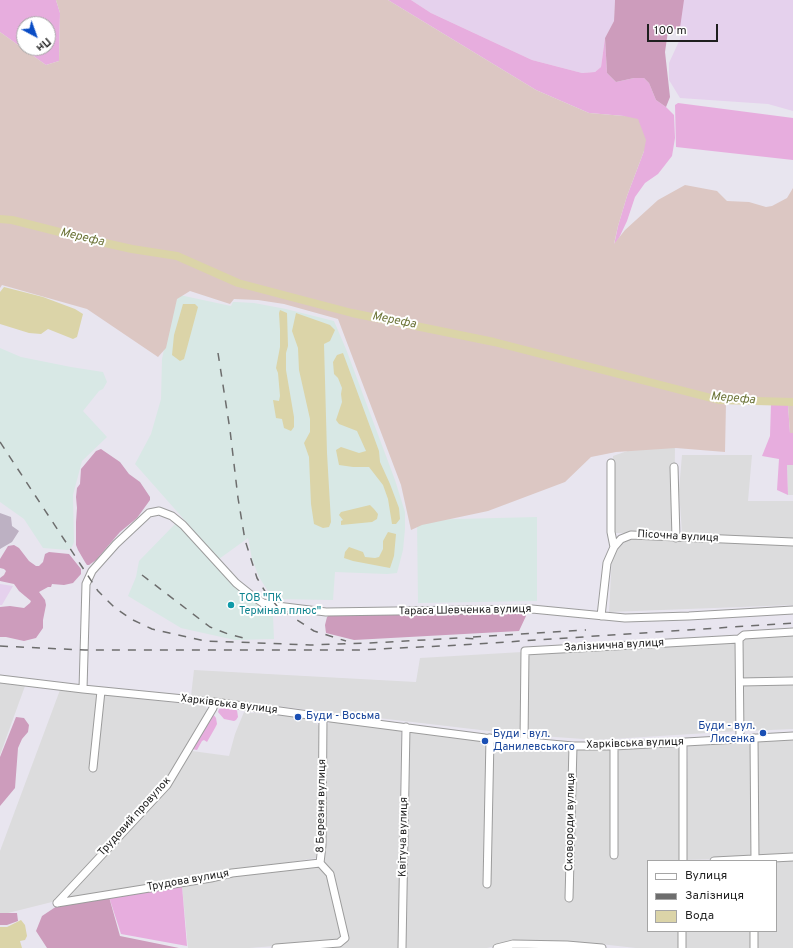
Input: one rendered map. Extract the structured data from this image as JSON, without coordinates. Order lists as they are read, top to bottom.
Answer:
{
  "streets": {
    "street": [
      "Пісочна вулиця",
      "Тараса Шевченка вулиця",
      "Залізнична вулиця",
      "Харківська вулиця",
      "8 Березня вулиця",
      "Трудовий провулок",
      "Сковороди вулиця",
      "Квітуча вулиця",
      "Трудова вулиця"
    ]
  },
  "crossings": [
    ["Тараса Шевченка вулиця", "Харківська вулиця"],
    ["Залізнична вулиця", "Харківська вулиця"],
    ["Харківська вулиця", "8 Березня вулиця"],
    ["Харківська вулиця", "Трудовий провулок"],
    ["Харківська вулиця", "Сковороди вулиця"],
    ["Харківська вулиця", "Квітуча вулиця"],
    ["8 Березня вулиця", "Трудова вулиця"],
    ["Трудовий провулок", "Трудова вулиця"]
  ],
  "water": ["Мерефа"],
  "places": [
    "ТОВ \"ПК Термінал плюс\"",
    "Буди - Восьма",
    "Буди - вул. Лисенка",
    "Буди - вул. Данилевського"
  ],
  "legend": ["Вулиця", "Залізниця", "Вода"],
  "scale_bar": "100 m",
  "north": "bottom right"
}
